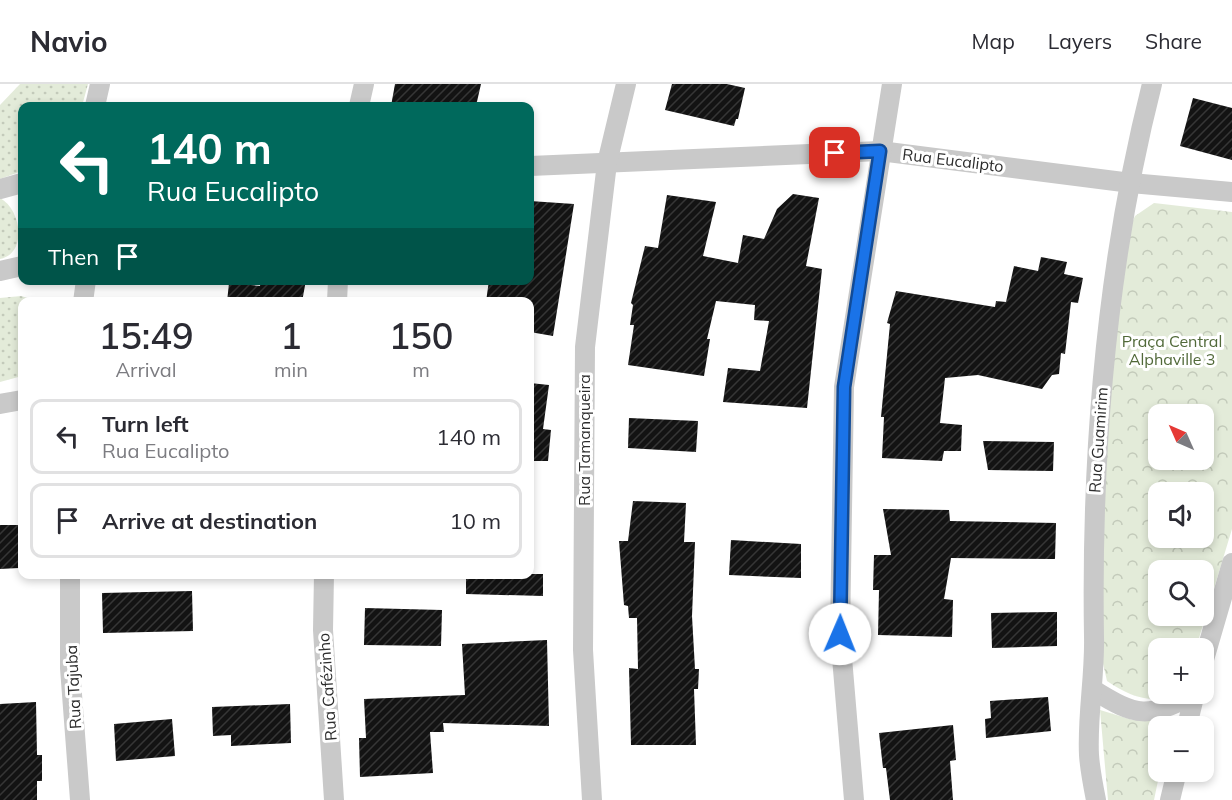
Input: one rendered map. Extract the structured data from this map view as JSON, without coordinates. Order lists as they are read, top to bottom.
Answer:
{
  "streets": {
    "street": [
      "Rua Eucalipto",
      "Rua Tamanqueira",
      "Rua Guamirim",
      "Rua Tajuba",
      "Rua Cafézinho"
    ]
  },
  "crossings": [
    ["Rua Eucalipto", "Rua Tamanqueira"],
    ["Rua Eucalipto", "Rua Guamirim"]
  ],
  "parks": ["Praça Central Alphaville 3"],
  "north": "top left",
  "page": {
    "header": "Navio",
    "nav": ["Map", "Layers", "Share"],
    "turn": ["140 m", "Rua Eucalipto"],
    "then": "Then",
    "eta": [
      "15:49",
      "Arrival",
      "1",
      "min",
      "150",
      "m"
    ],
    "list": [
      {
        "name": "Turn left",
        "note": "Rua Eucalipto",
        "value": "140 m"
      },
      {
        "name": "Arrive at destination",
        "value": "10 m"
      }
    ],
    "map_buttons": ["+", "−"]
  }
}
